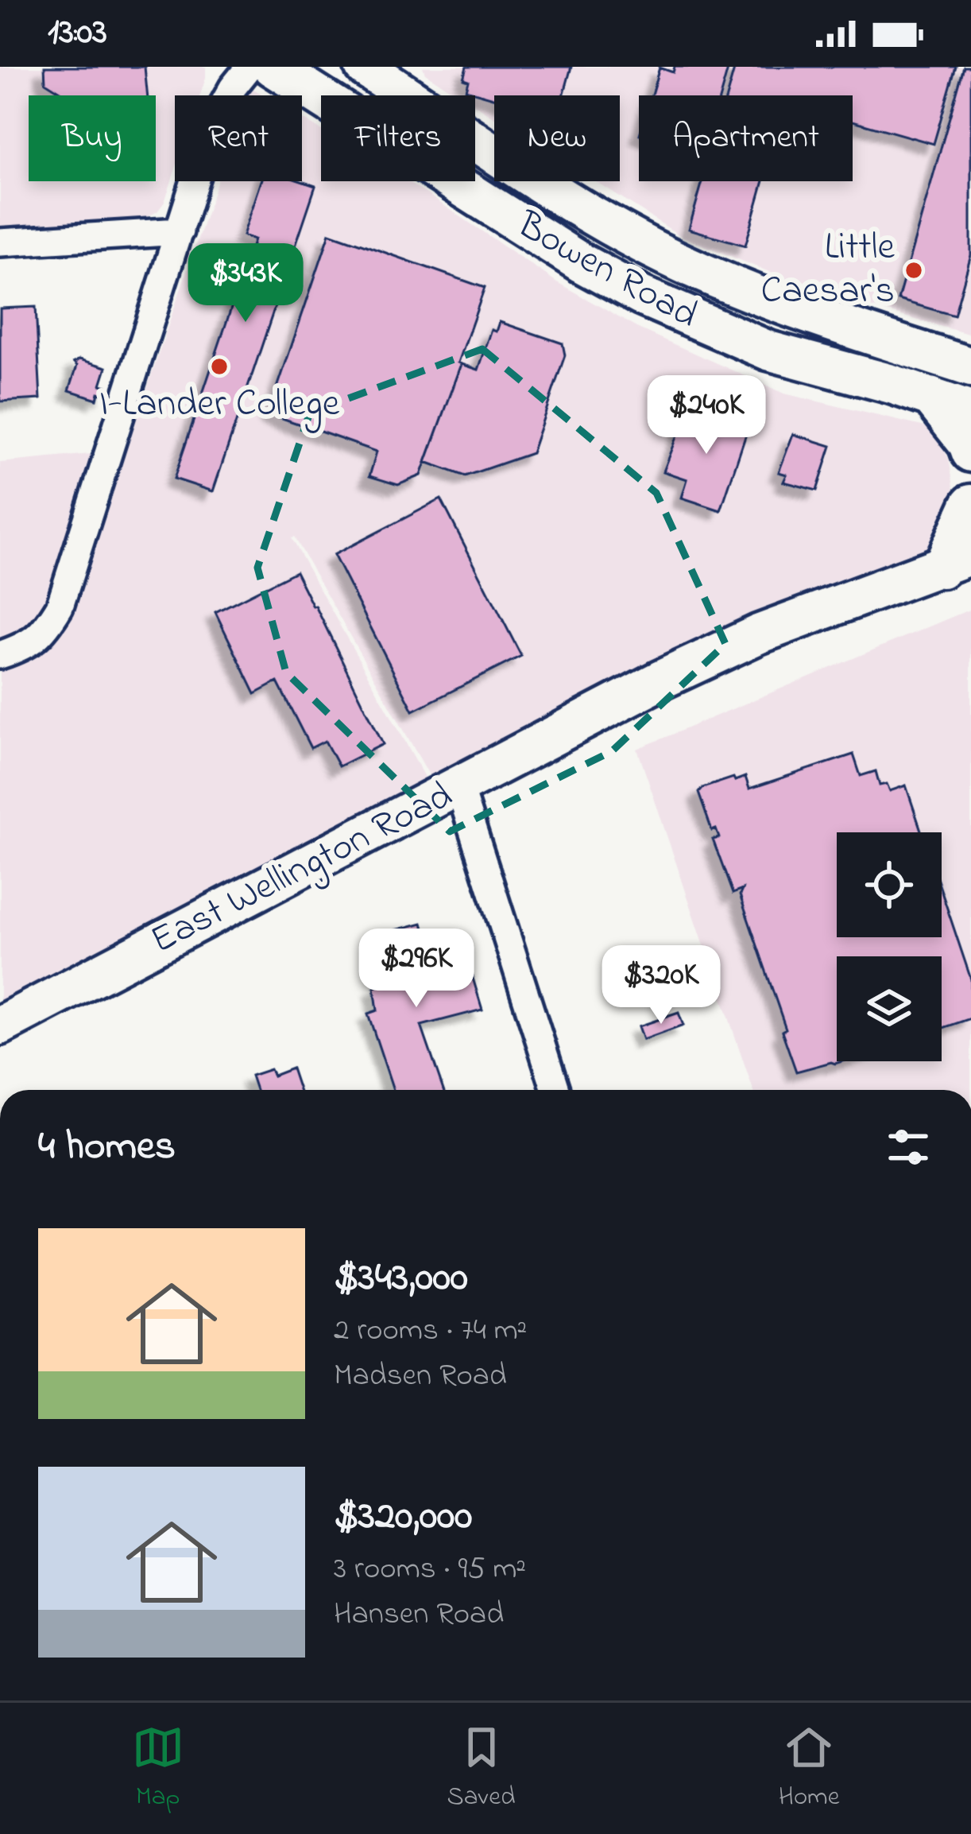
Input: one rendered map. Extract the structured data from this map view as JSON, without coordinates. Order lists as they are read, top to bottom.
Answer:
{
  "streets": {
    "main road": ["Bowen Road", "East Wellington Road"]
  },
  "places": ["Little Caesar's", "I-Lander College"],
  "page": {
    "status": "13:03",
    "chip": [
      "Buy",
      "Rent",
      "Filters",
      "New",
      "Apartment"
    ],
    "price": [
      "$343K",
      "$240K",
      "$296K",
      "$320K"
    ],
    "heading": "4 homes",
    "list": [
      {
        "name": "$343,000",
        "note": "2 rooms · 74 m² · Madsen Road"
      },
      {
        "name": "$320,000",
        "note": "3 rooms · 95 m² · Hansen Road"
      }
    ],
    "tabs": ["Map", "Saved", "Home"]
  }
}
